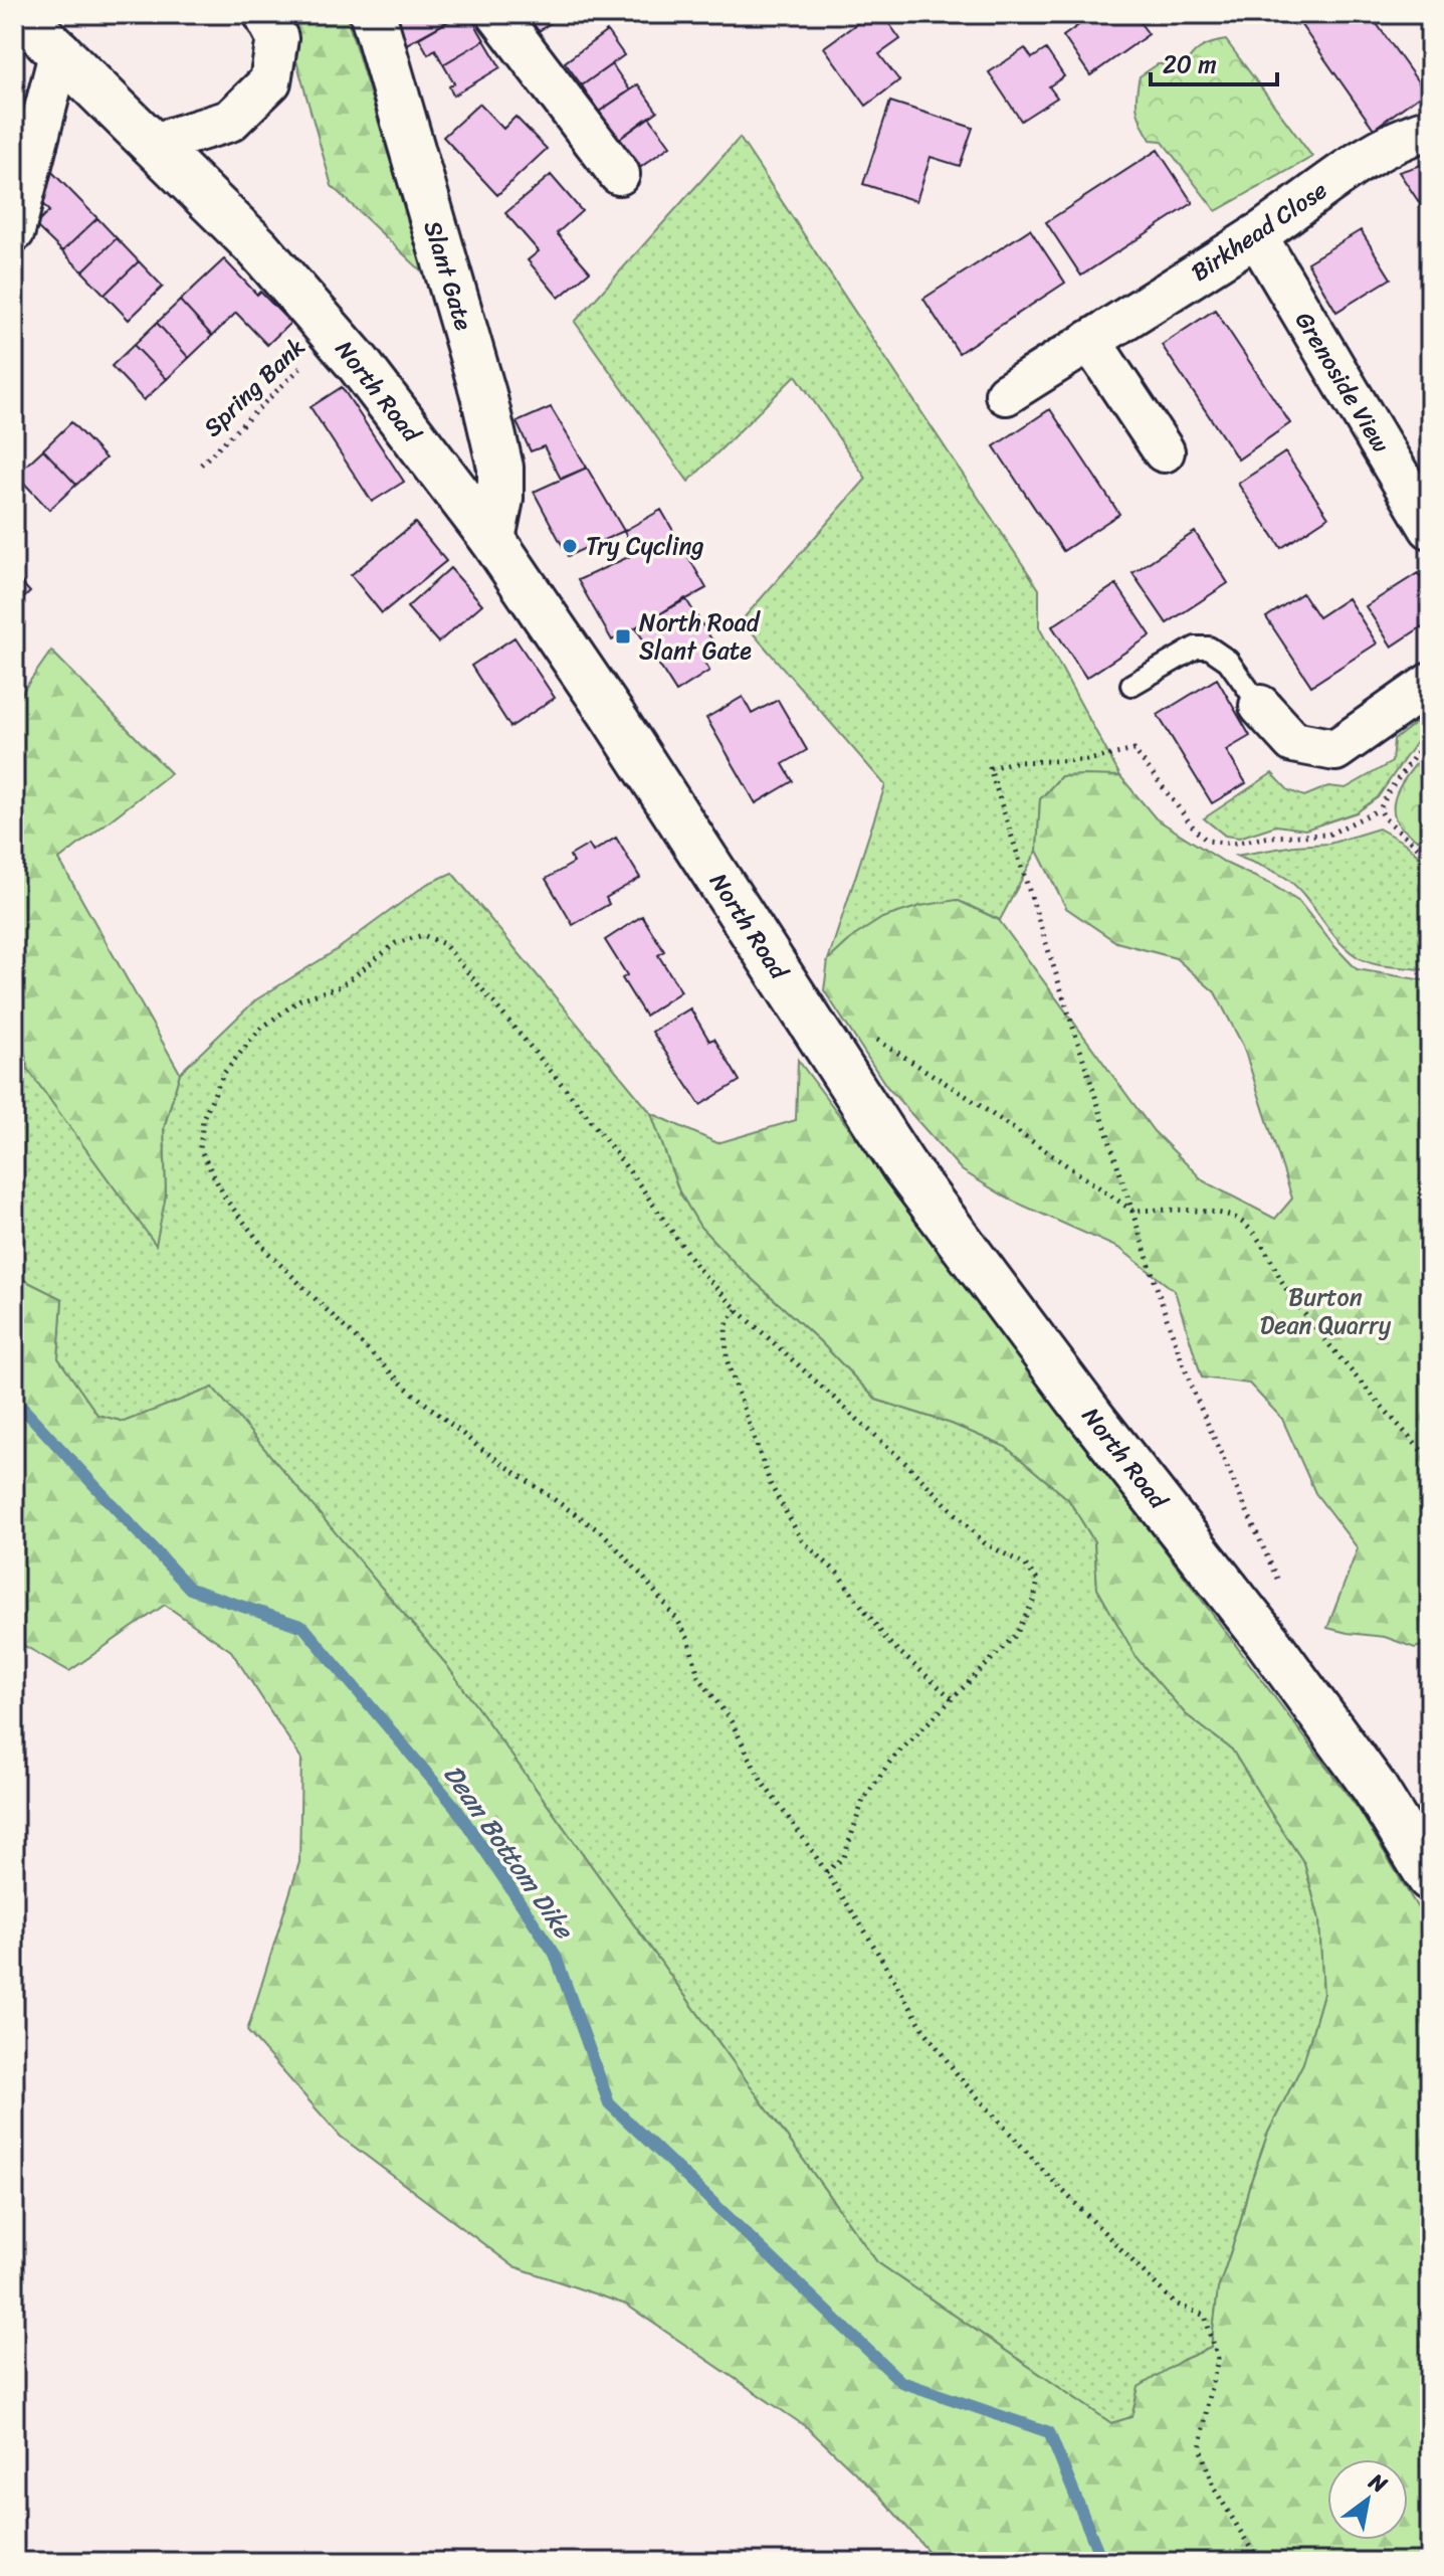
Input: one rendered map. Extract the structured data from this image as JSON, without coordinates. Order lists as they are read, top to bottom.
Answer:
{
  "streets": {
    "main road": ["Slant Gate", "North Road"],
    "street": ["Birkhead Close", "Grenoside View"],
    "path": ["Spring Bank"]
  },
  "crossings": [
    ["Birkhead Close", "Grenoside View"],
    ["Slant Gate", "North Road"],
    ["Spring Bank", "North Road"]
  ],
  "water": ["Dean Bottom Dike"],
  "parks": ["Burton Dean Quarry"],
  "places": {
    "other": ["Try Cycling"],
    "transit": ["North Road Slant Gate"]
  },
  "scale_bar": "20 m",
  "north": "top right"
}
